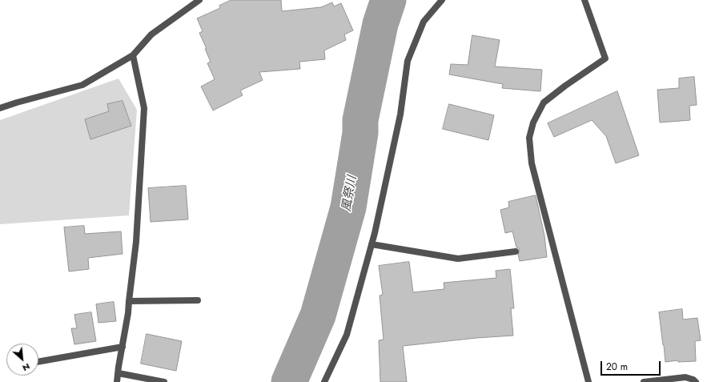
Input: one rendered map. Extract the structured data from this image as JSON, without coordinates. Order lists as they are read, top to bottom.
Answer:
{
  "water": ["風祭川"],
  "scale_bar": "20 m",
  "north": "bottom right"
}
